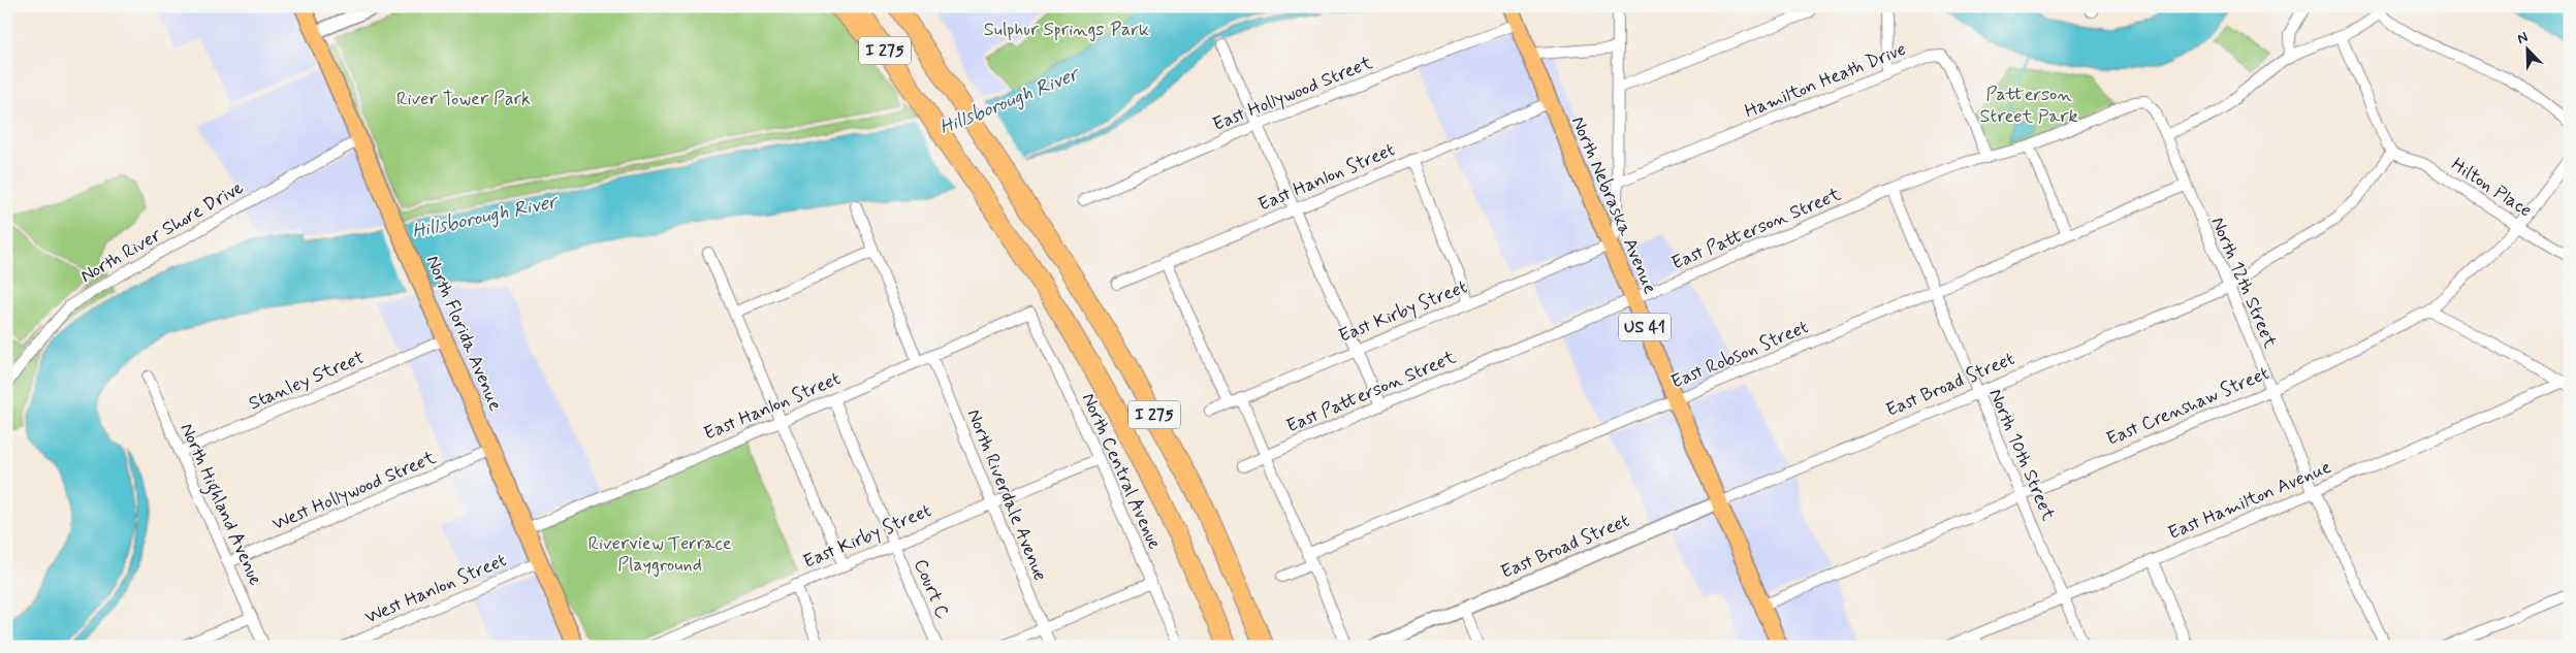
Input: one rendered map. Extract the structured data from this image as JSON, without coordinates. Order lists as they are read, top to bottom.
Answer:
{
  "streets": {
    "highway": ["I 275"],
    "main road": ["North Nebraska Avenue", "US 41", "North Florida Avenue"],
    "street": [
      "Hamilton Heath Drive",
      "East Hollywood Street",
      "East Hanlon Street",
      "Hilton Place",
      "East Patterson Street",
      "North River Shore Drive",
      "North 12th Street",
      "East Kirby Street",
      "East Robson Street",
      "Stanley Street",
      "East Broad Street",
      "East Crenshaw Street",
      "North 10th Street",
      "North Central Avenue",
      "West Hollywood Street",
      "North Riverdale Avenue",
      "East Hamilton Avenue",
      "North Highland Avenue",
      "West Hanlon Street",
      "Court C"
    ]
  },
  "crossings": [
    ["Hamilton Heath Drive", "East Patterson Street"],
    ["East Hollywood Street", "North Nebraska Avenue"],
    ["East Hanlon Street", "North Nebraska Avenue"],
    ["East Hanlon Street", "North Florida Avenue"],
    ["East Hanlon Street", "North Central Avenue"],
    ["East Hanlon Street", "North Riverdale Avenue"],
    ["East Hanlon Street", "Court C"],
    ["Hilton Place", "East Broad Street"],
    ["Hilton Place", "East Crenshaw Street"],
    ["North Nebraska Avenue", "East Patterson Street"],
    ["North Nebraska Avenue", "East Kirby Street"],
    ["North Nebraska Avenue", "East Robson Street"],
    ["North Nebraska Avenue", "East Broad Street"],
    ["North Nebraska Avenue", "East Crenshaw Street"],
    ["East Patterson Street", "North 12th Street"],
    ["East Patterson Street", "North 10th Street"],
    ["North River Shore Drive", "North Florida Avenue"],
    ["North 12th Street", "East Robson Street"],
    ["North 12th Street", "East Broad Street"],
    ["North 12th Street", "East Crenshaw Street"],
    ["North 12th Street", "East Hamilton Avenue"],
    ["East Kirby Street", "North Central Avenue"],
    ["East Kirby Street", "North Riverdale Avenue"],
    ["East Kirby Street", "Court C"],
    ["North Florida Avenue", "Stanley Street"],
    ["North Florida Avenue", "West Hollywood Street"],
    ["North Florida Avenue", "West Hanlon Street"],
    ["East Robson Street", "North 10th Street"],
    ["Stanley Street", "North Highland Avenue"],
    ["East Broad Street", "North 10th Street"],
    ["East Crenshaw Street", "North 10th Street"],
    ["North 10th Street", "East Hamilton Avenue"],
    ["West Hollywood Street", "North Highland Avenue"]
  ],
  "water": ["Hillsborough River"],
  "parks": [
    "Sulphur Springs Park",
    "Patterson Street Park",
    "River Tower Park",
    "Riverview Terrace Playground"
  ],
  "north": "top left"
}
